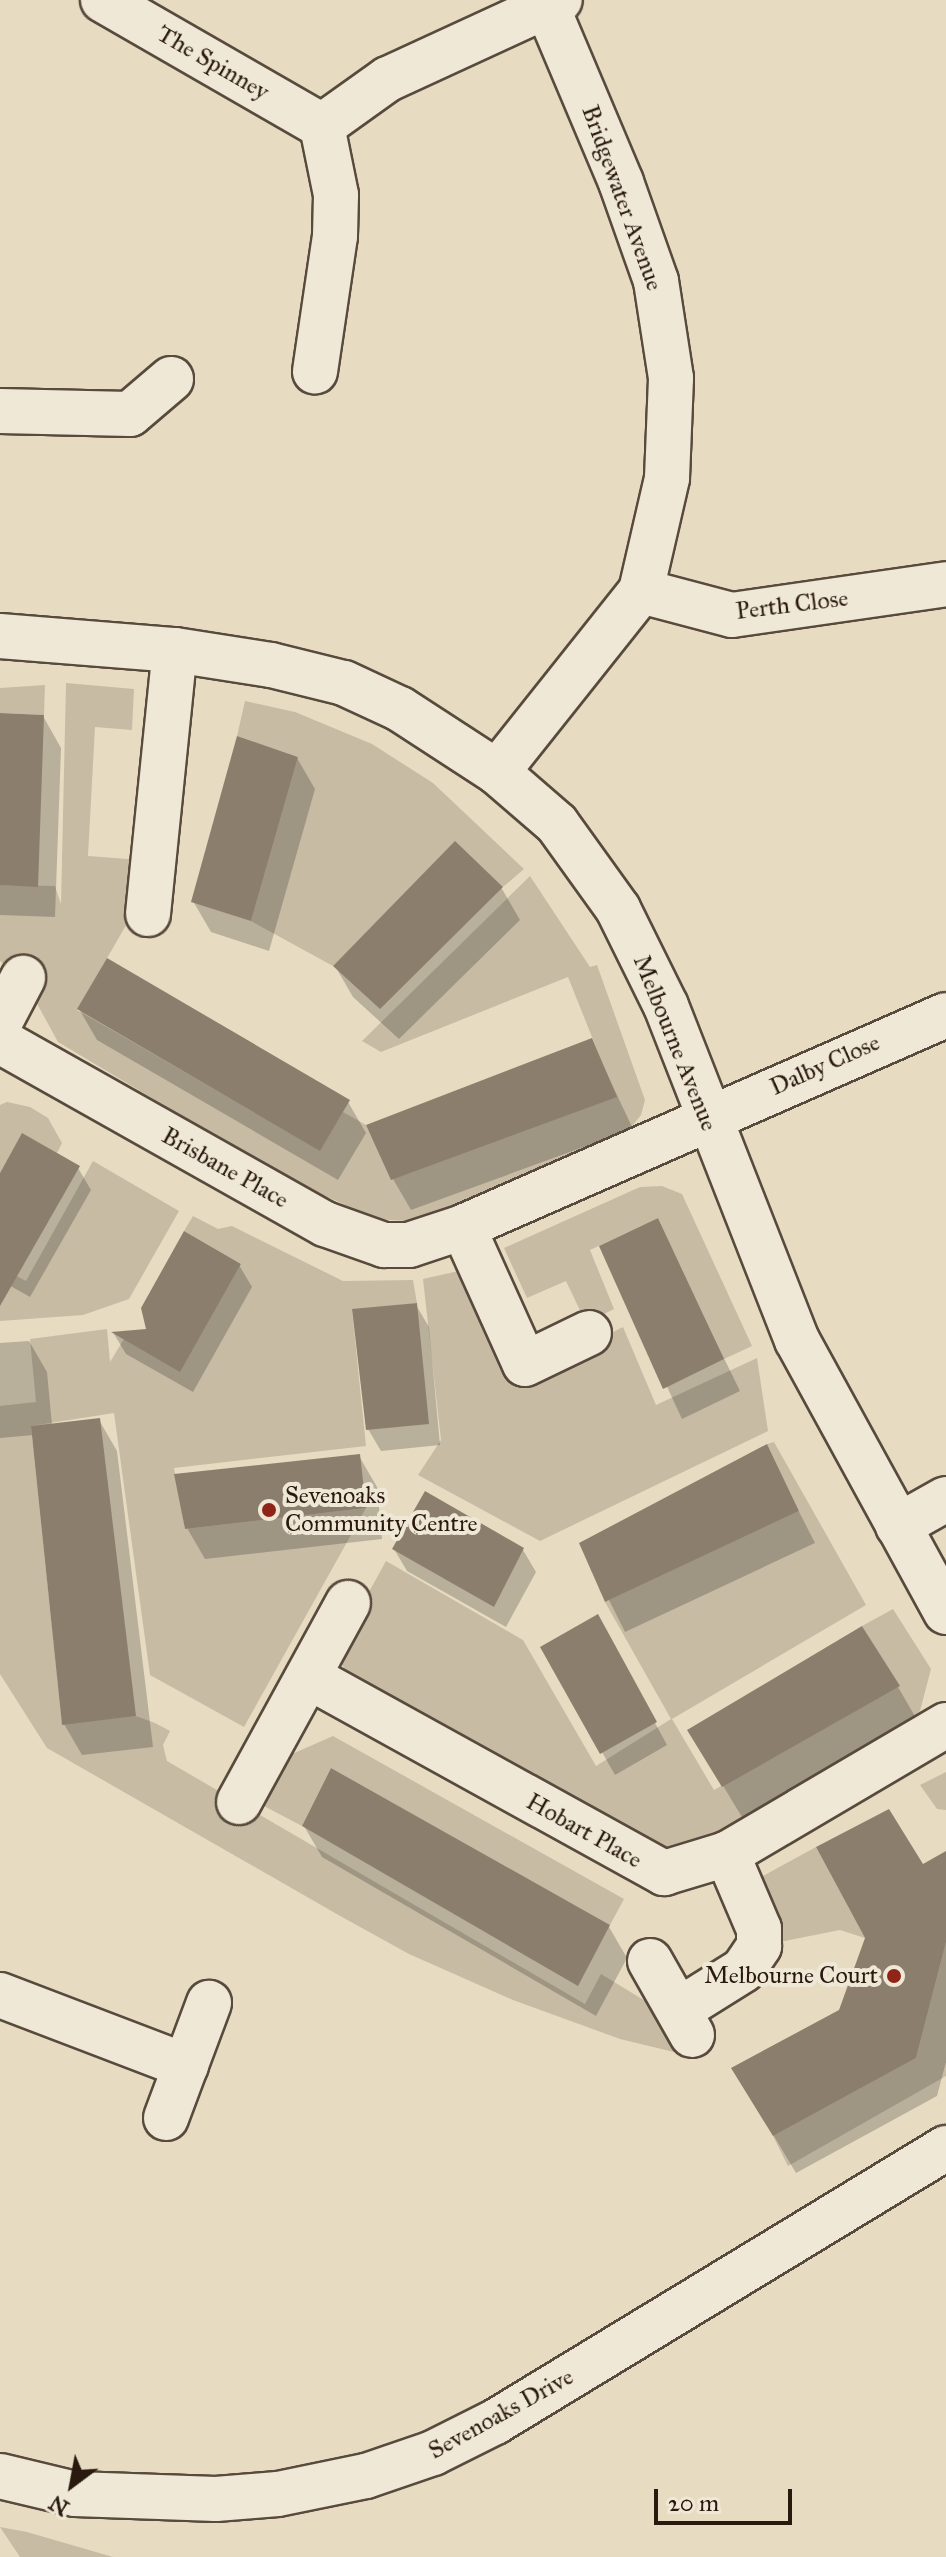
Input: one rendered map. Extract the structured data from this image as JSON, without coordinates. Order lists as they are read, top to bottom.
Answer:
{
  "streets": {
    "street": [
      "The Spinney",
      "Bridgewater Avenue",
      "Perth Close",
      "Melbourne Avenue",
      "Dalby Close",
      "Brisbane Place",
      "Hobart Place",
      "Sevenoaks Drive"
    ]
  },
  "crossings": [
    ["The Spinney", "Bridgewater Avenue"],
    ["Bridgewater Avenue", "Perth Close"],
    ["Bridgewater Avenue", "Melbourne Avenue"],
    ["Melbourne Avenue", "Dalby Close"],
    ["Melbourne Avenue", "Brisbane Place"],
    ["Dalby Close", "Brisbane Place"]
  ],
  "places": ["Sevenoaks Community Centre", "Melbourne Court"],
  "scale_bar": "20 m",
  "north": "bottom left"
}
